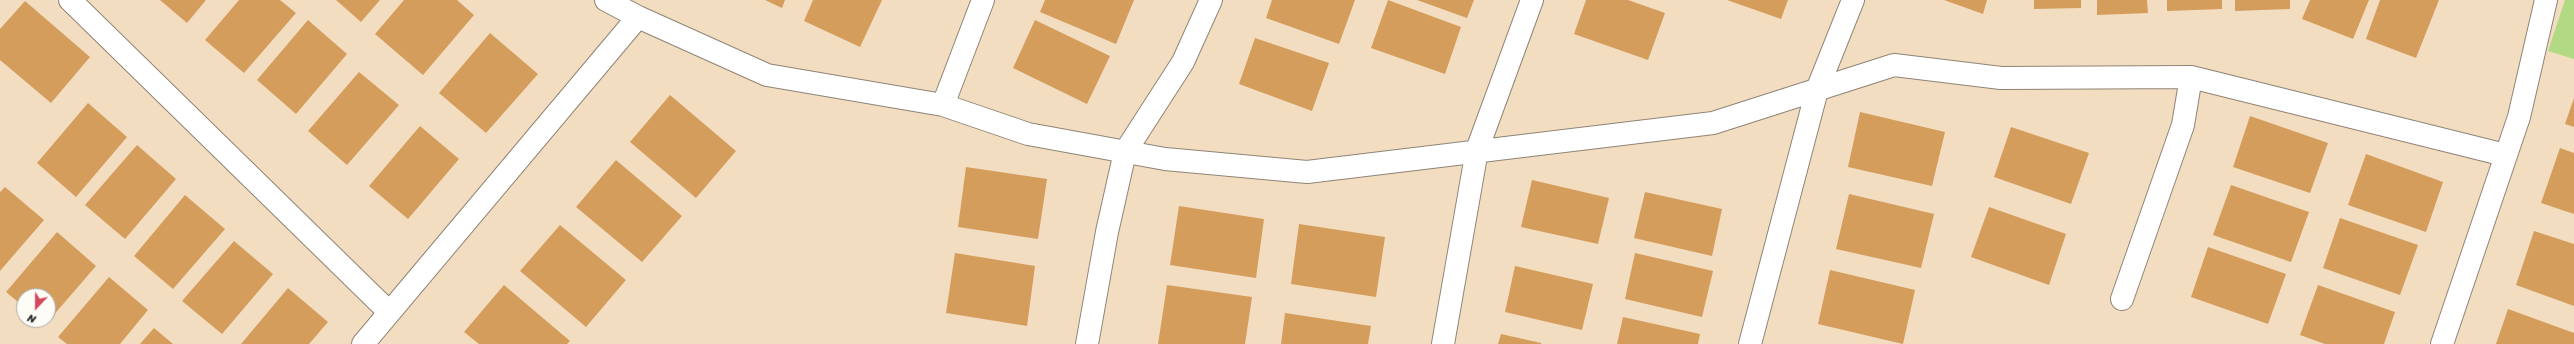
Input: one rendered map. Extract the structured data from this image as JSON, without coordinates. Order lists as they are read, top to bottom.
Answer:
{
  "north": "bottom"
}
